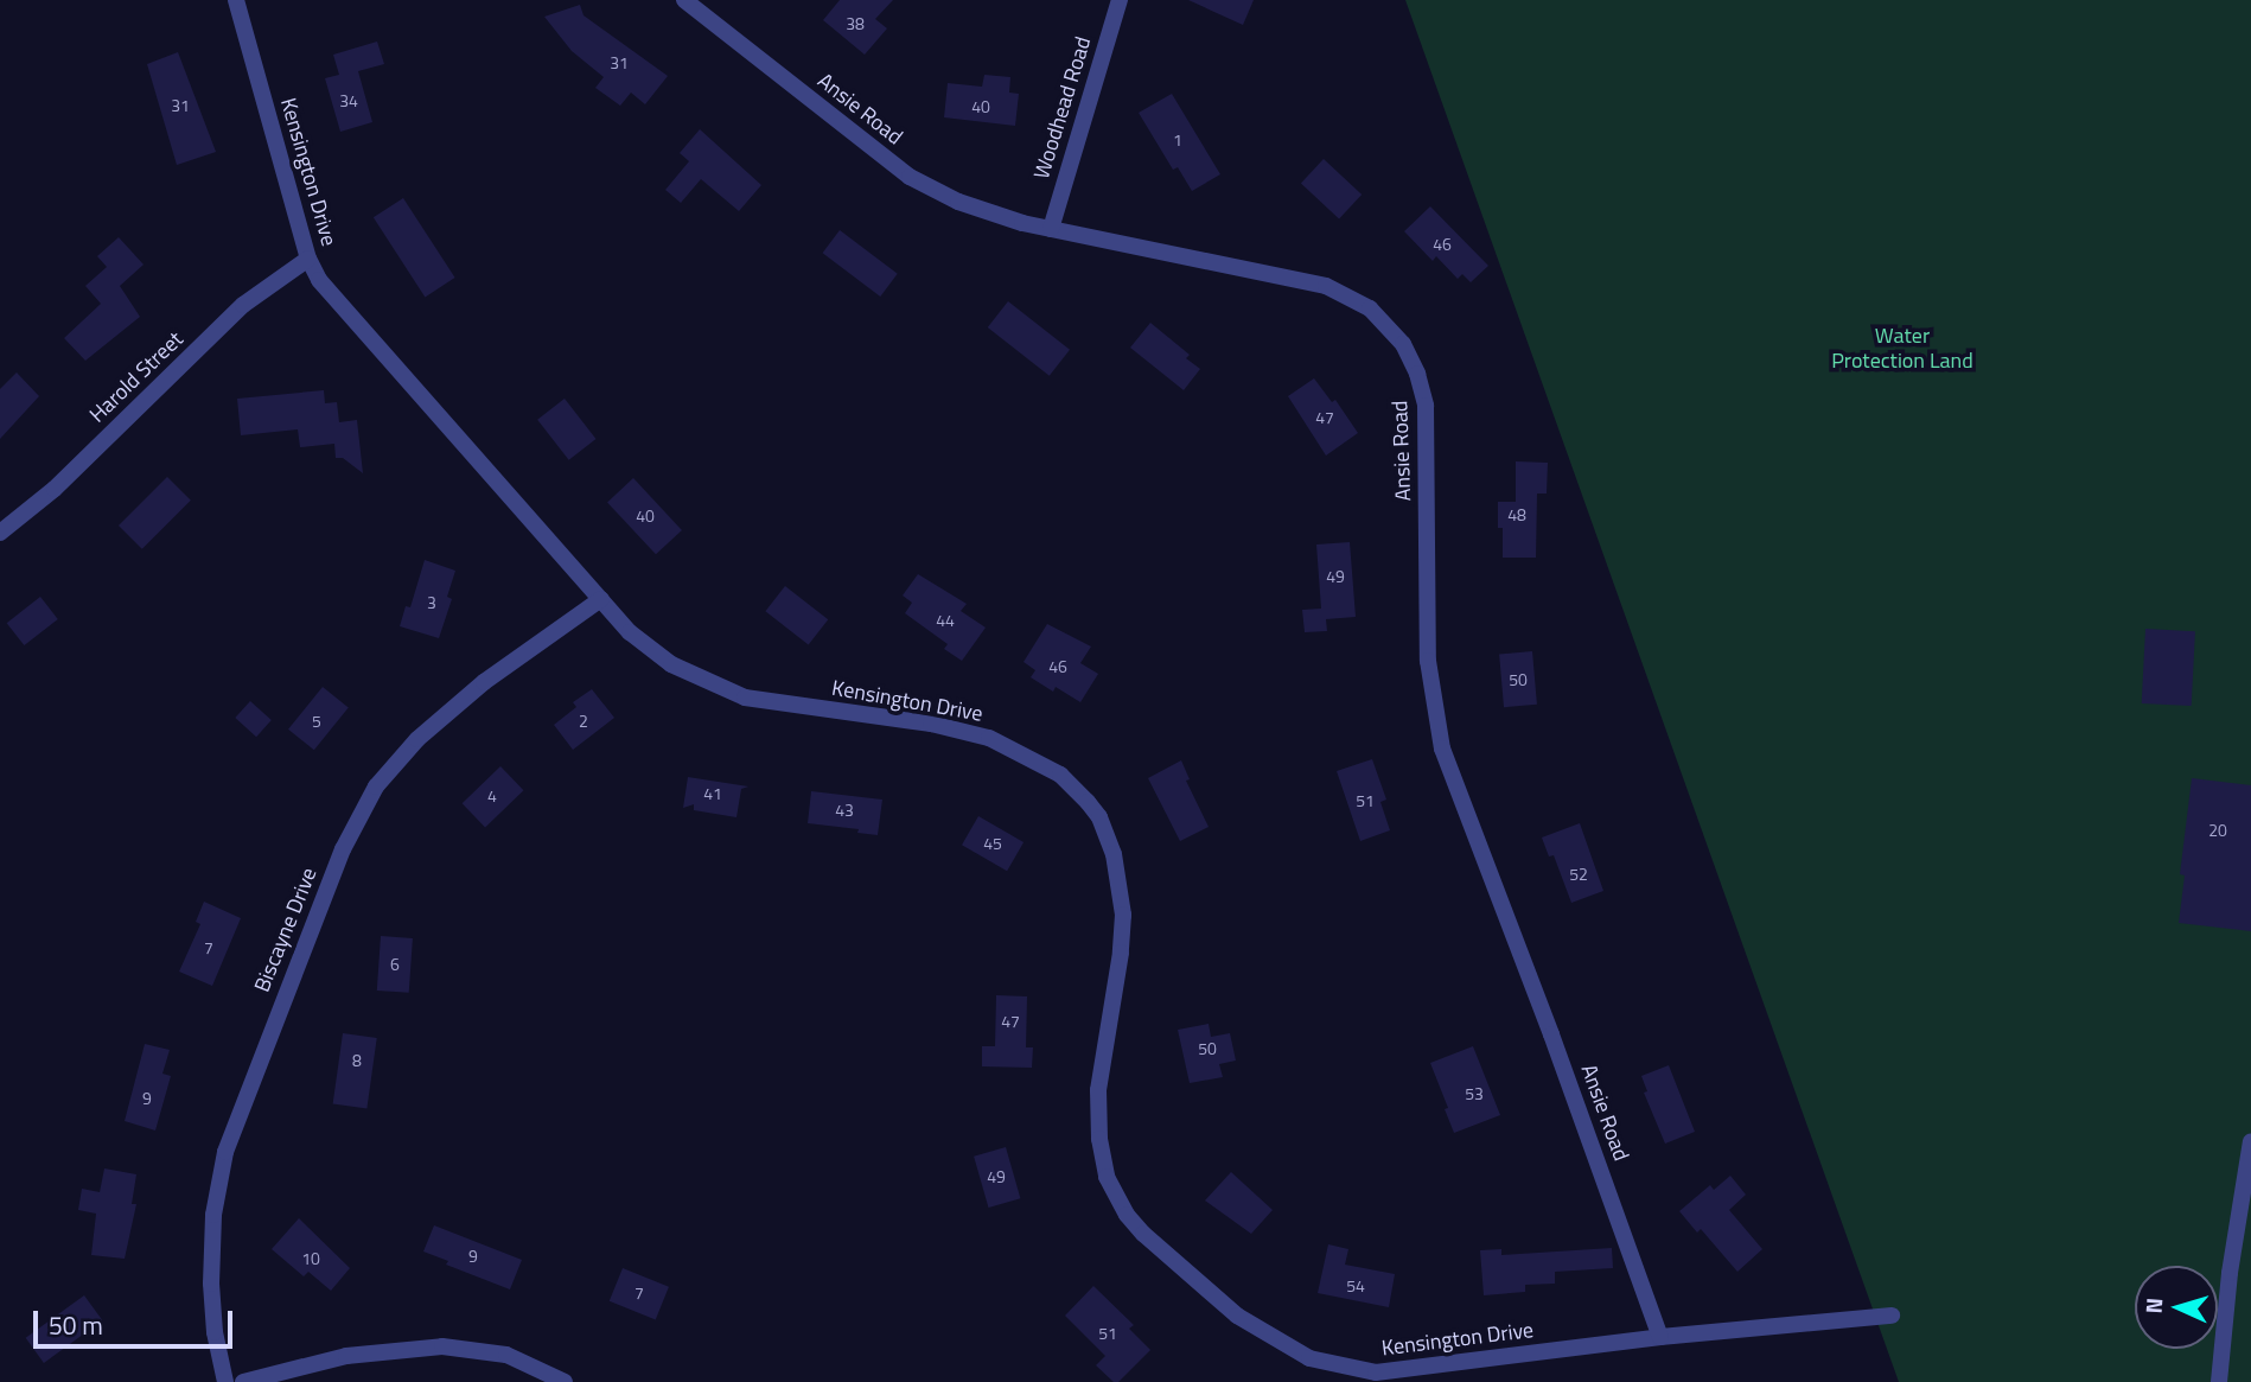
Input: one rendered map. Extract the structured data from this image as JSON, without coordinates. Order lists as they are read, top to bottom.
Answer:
{
  "streets": {
    "street": [
      "Woodhead Road",
      "Ansie Road",
      "Kensington Drive",
      "Harold Street",
      "Biscayne Drive"
    ]
  },
  "crossings": [
    ["Woodhead Road", "Ansie Road"],
    ["Ansie Road", "Kensington Drive"],
    ["Kensington Drive", "Harold Street"],
    ["Kensington Drive", "Biscayne Drive"]
  ],
  "parks": ["Water Protection Land"],
  "house_numbers": [
    "38",
    "31",
    "34",
    "31",
    "40",
    "1",
    "46",
    "47",
    "48",
    "40",
    "49",
    "3",
    "44",
    "46",
    "50",
    "5",
    "2",
    "41",
    "4",
    "51",
    "43",
    "20",
    "45",
    "52",
    "7",
    "6",
    "47",
    "50",
    "8",
    "53",
    "9",
    "49",
    "9",
    "10",
    "54",
    "7",
    "51"
  ],
  "scale_bar": "50 m",
  "north": "left"
}
